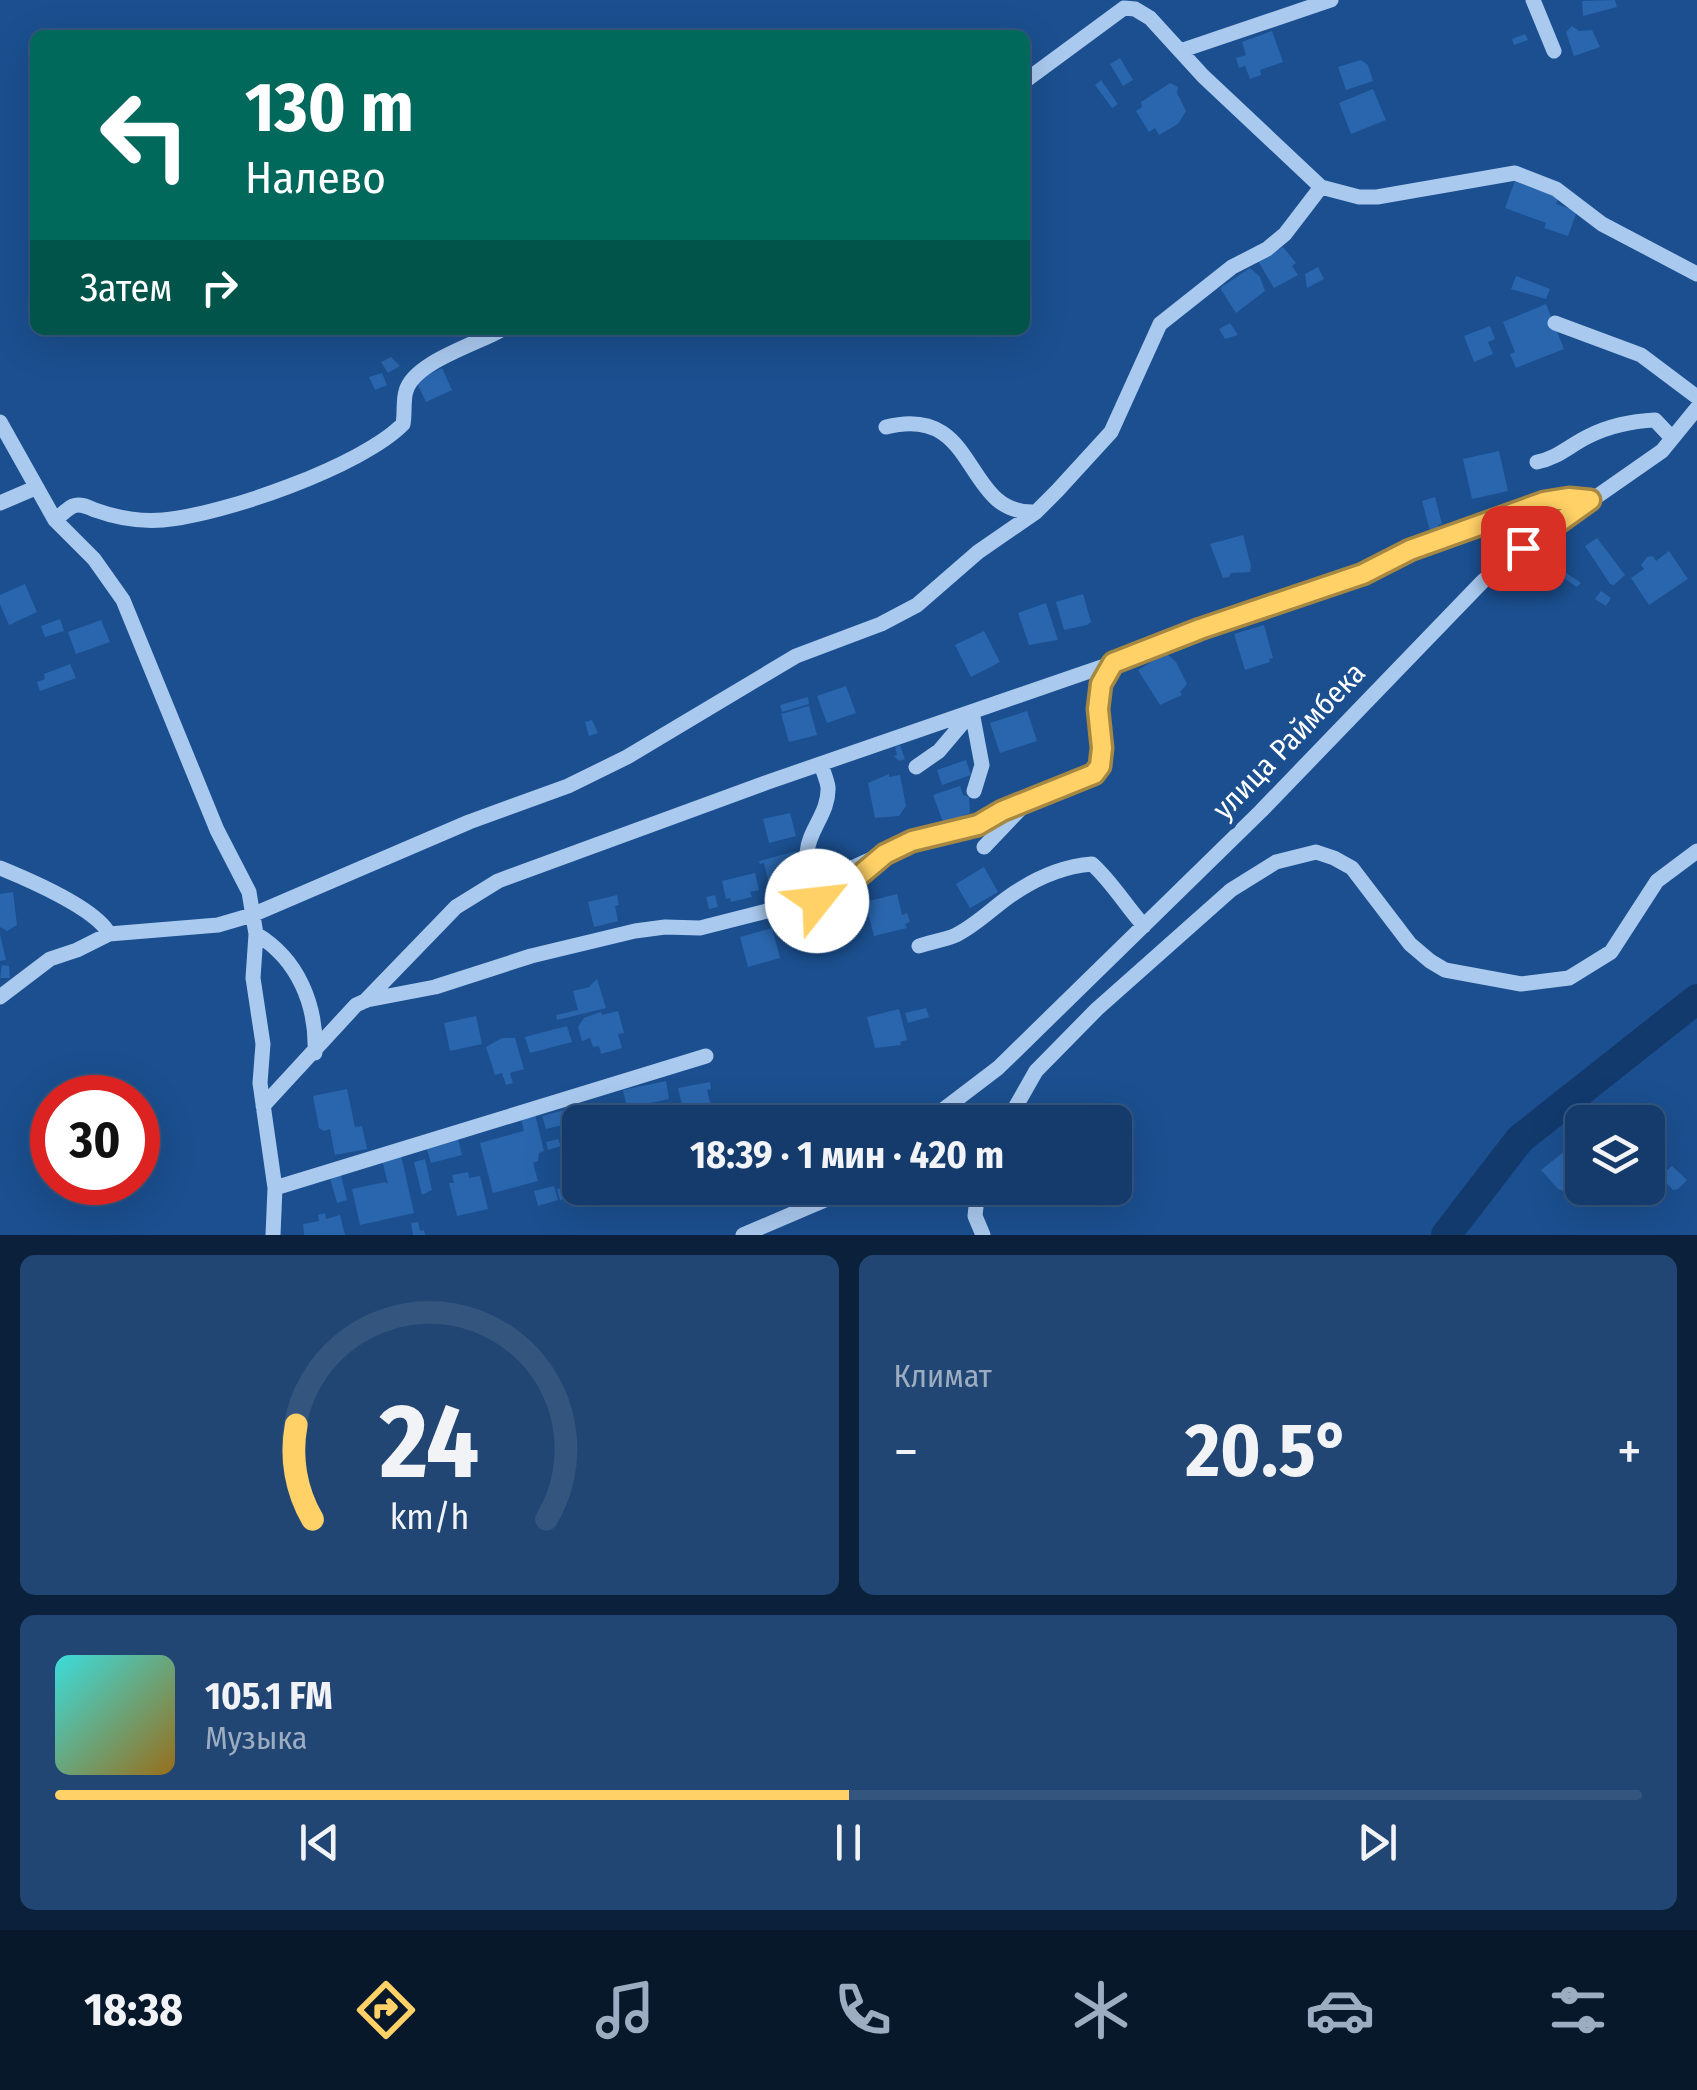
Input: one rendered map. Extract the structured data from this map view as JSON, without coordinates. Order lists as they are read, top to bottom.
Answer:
{
  "streets": {
    "street": ["улица Раймбека"]
  },
  "page": {
    "turn": ["130 m", "Налево"],
    "then": "Затем",
    "limit": "30",
    "trip": "18:39 · 1 мин · 420 m",
    "tile": "Климат",
    "heat": ["−", "20.5°", "+"],
    "song": ["105.1 FM", "Музыка"],
    "tabs": "18:38",
    "gauge": ["24", "km/h"]
  }
}
